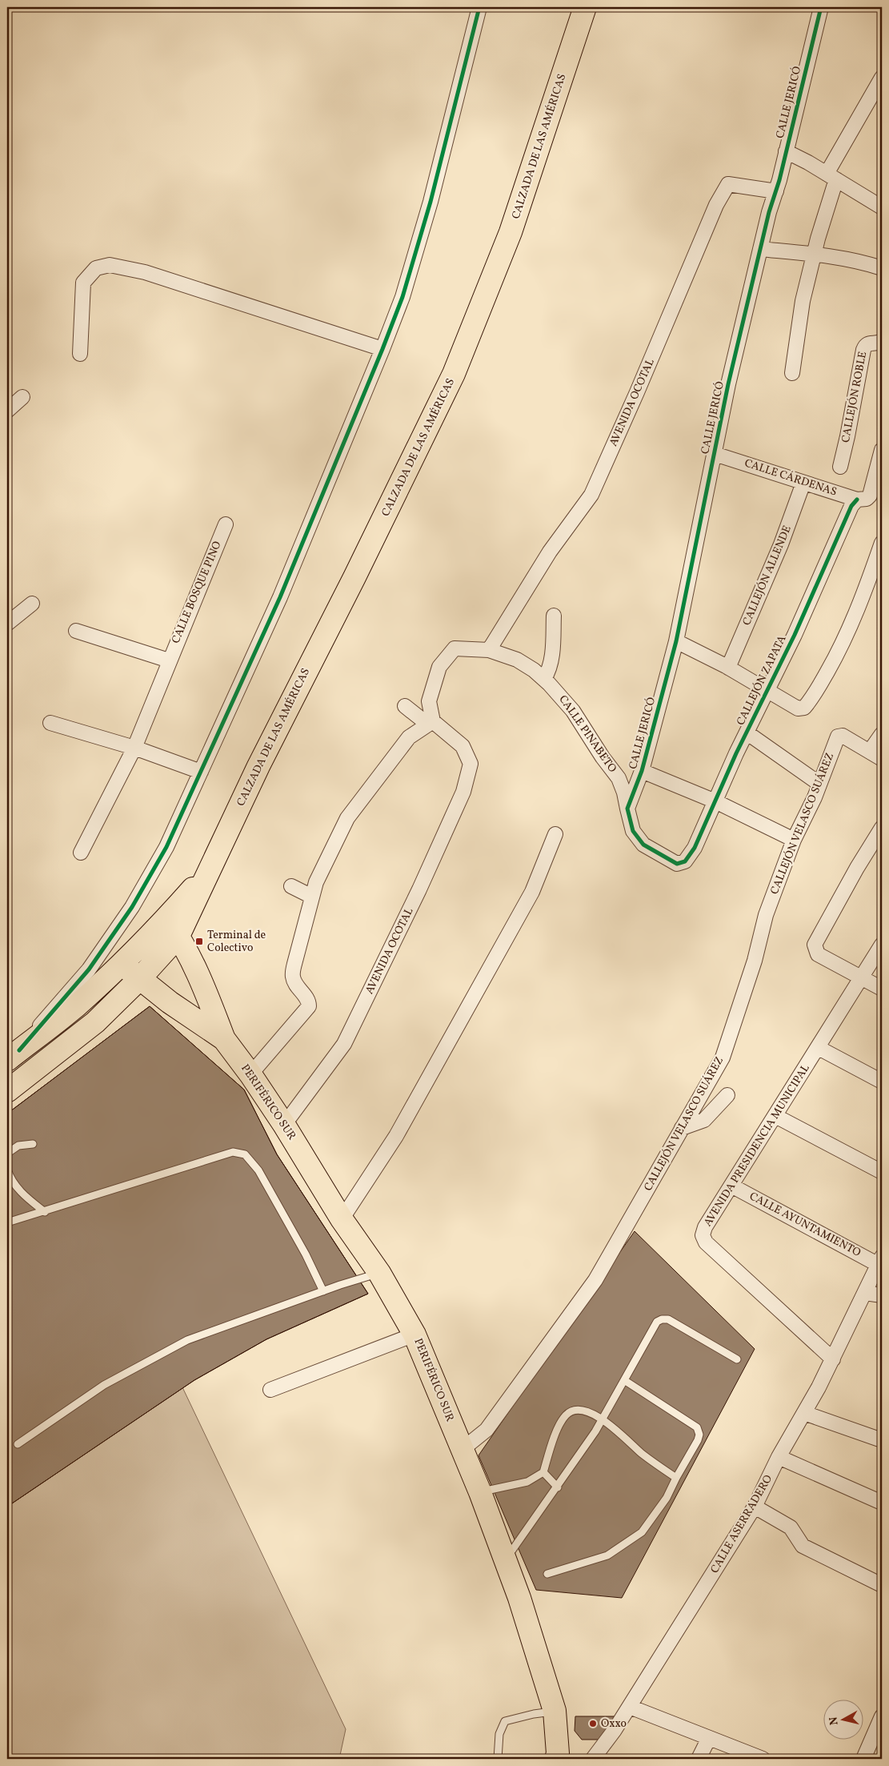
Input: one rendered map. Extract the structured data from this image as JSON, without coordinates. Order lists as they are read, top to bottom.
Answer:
{
  "streets": {
    "main road": ["CALZADA DE LAS AMÉRICAS", "PERIFÉRICO SUR"],
    "street": [
      "CALLE JERICÓ",
      "CALLEJÓN ROBLE",
      "AVENIDA OCOTAL",
      "CALLE CÁRDENAS",
      "CALLEJÓN ALLENDE",
      "CALLE BOSQUE PINO",
      "CALLEJÓN ZAPATA",
      "CALLE PINABETO",
      "CALLEJÓN VELASCO SUÁREZ",
      "AVENIDA PRESIDENCIA MUNICIPAL",
      "CALLE AYUNTAMIENTO",
      "CALLE ASERRADERO"
    ]
  },
  "crossings": [
    ["CALLE JERICÓ", "AVENIDA OCOTAL"],
    ["CALLE JERICÓ", "CALLE CÁRDENAS"],
    ["CALLE JERICÓ", "CALLEJÓN ZAPATA"],
    ["CALLE JERICÓ", "CALLE PINABETO"],
    ["CALZADA DE LAS AMÉRICAS", "PERIFÉRICO SUR"],
    ["AVENIDA OCOTAL", "CALLE PINABETO"],
    ["AVENIDA OCOTAL", "PERIFÉRICO SUR"],
    ["CALLE CÁRDENAS", "CALLEJÓN ALLENDE"],
    ["CALLE CÁRDENAS", "CALLEJÓN ZAPATA"],
    ["CALLEJÓN ZAPATA", "CALLE PINABETO"],
    ["CALLEJÓN VELASCO SUÁREZ", "PERIFÉRICO SUR"],
    ["AVENIDA PRESIDENCIA MUNICIPAL", "CALLE AYUNTAMIENTO"],
    ["AVENIDA PRESIDENCIA MUNICIPAL", "CALLE ASERRADERO"],
    ["CALLE AYUNTAMIENTO", "CALLE ASERRADERO"]
  ],
  "places": {
    "transit": ["Terminal de Colectivo"],
    "other": ["Oxxo"]
  },
  "north": "left"
}
